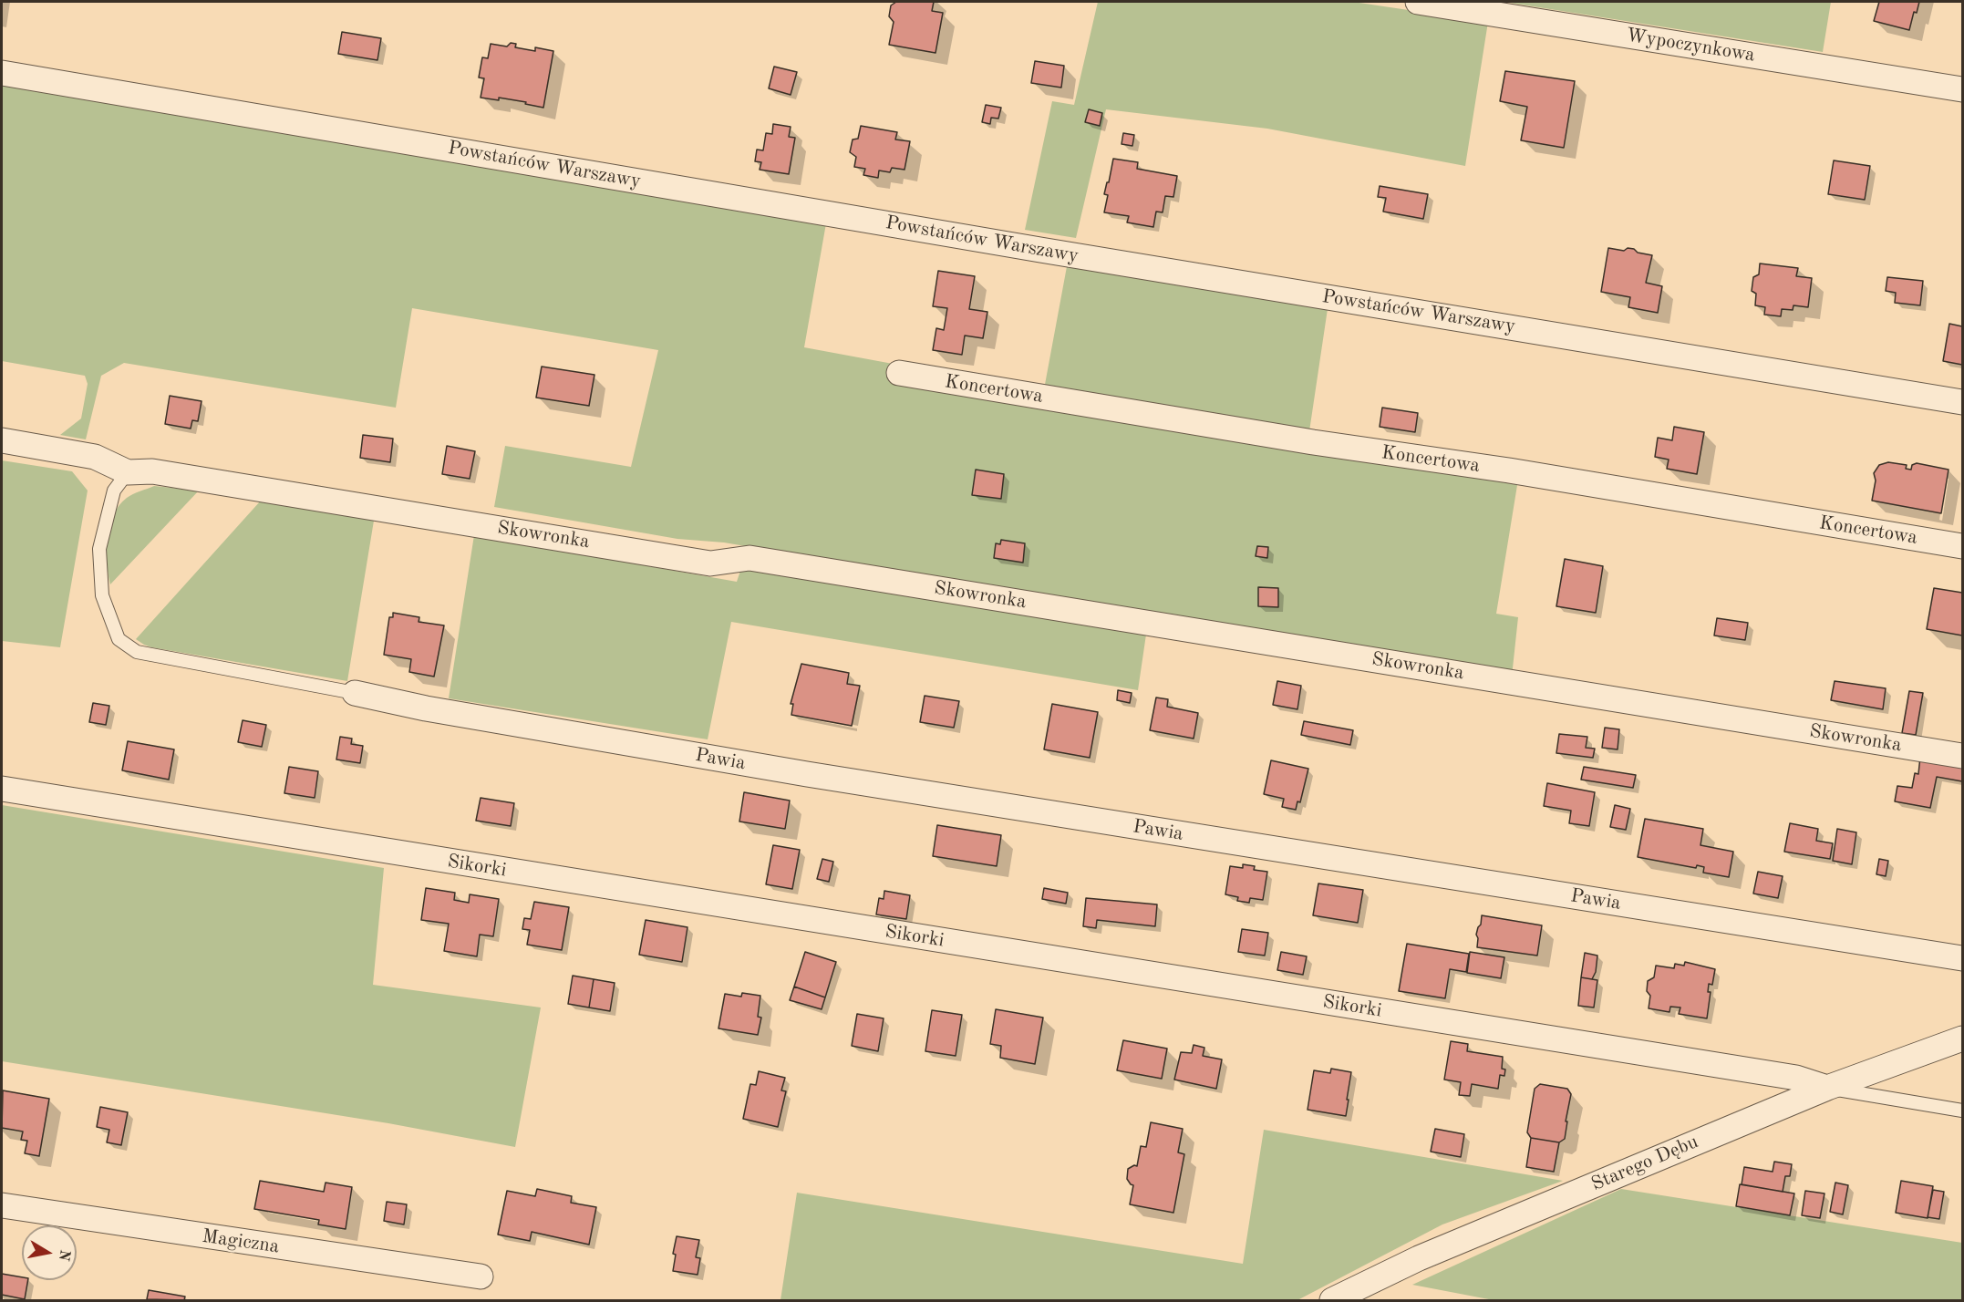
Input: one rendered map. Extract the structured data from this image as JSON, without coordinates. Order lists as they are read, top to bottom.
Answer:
{
  "streets": {
    "street": [
      "Wypoczynkowa",
      "Powstańców Warszawy",
      "Koncertowa",
      "Skowronka",
      "Pawia",
      "Sikorki",
      "Starego Dębu",
      "Magiczna"
    ]
  },
  "crossings": [
    ["Sikorki", "Starego Dębu"]
  ],
  "north": "right"
}
